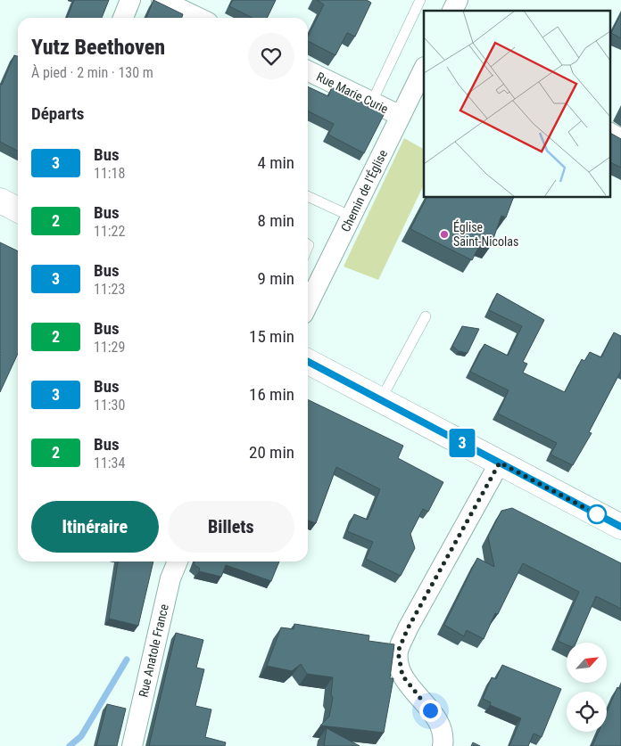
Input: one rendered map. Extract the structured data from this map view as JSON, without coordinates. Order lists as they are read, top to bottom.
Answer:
{
  "streets": {
    "street": ["Rue Marie Curie", "Chemin de l'Église", "Rue Anatole France"]
  },
  "crossings": [
    ["Rue Marie Curie", "Chemin de l'Église"]
  ],
  "places": ["Église Saint-Nicolas"],
  "lines": ["bus line 3"],
  "north": "top right",
  "page": {
    "on_map": "3",
    "heading": [
      ["Yutz Beethoven", "À pied · 2 min · 130 m"],
      "Départs"
    ],
    "list": [
      {
        "mark": "3",
        "name": "Bus",
        "note": "11:18",
        "value": "4 min"
      },
      {
        "mark": "2",
        "name": "Bus",
        "note": "11:22",
        "value": "8 min"
      },
      {
        "mark": "3",
        "name": "Bus",
        "note": "11:23",
        "value": "9 min"
      },
      {
        "mark": "2",
        "name": "Bus",
        "note": "11:29",
        "value": "15 min"
      },
      {
        "mark": "3",
        "name": "Bus",
        "note": "11:30",
        "value": "16 min"
      },
      {
        "mark": "2",
        "name": "Bus",
        "note": "11:34",
        "value": "20 min"
      }
    ],
    "buttons": ["Itinéraire", "Billets"]
  }
}
